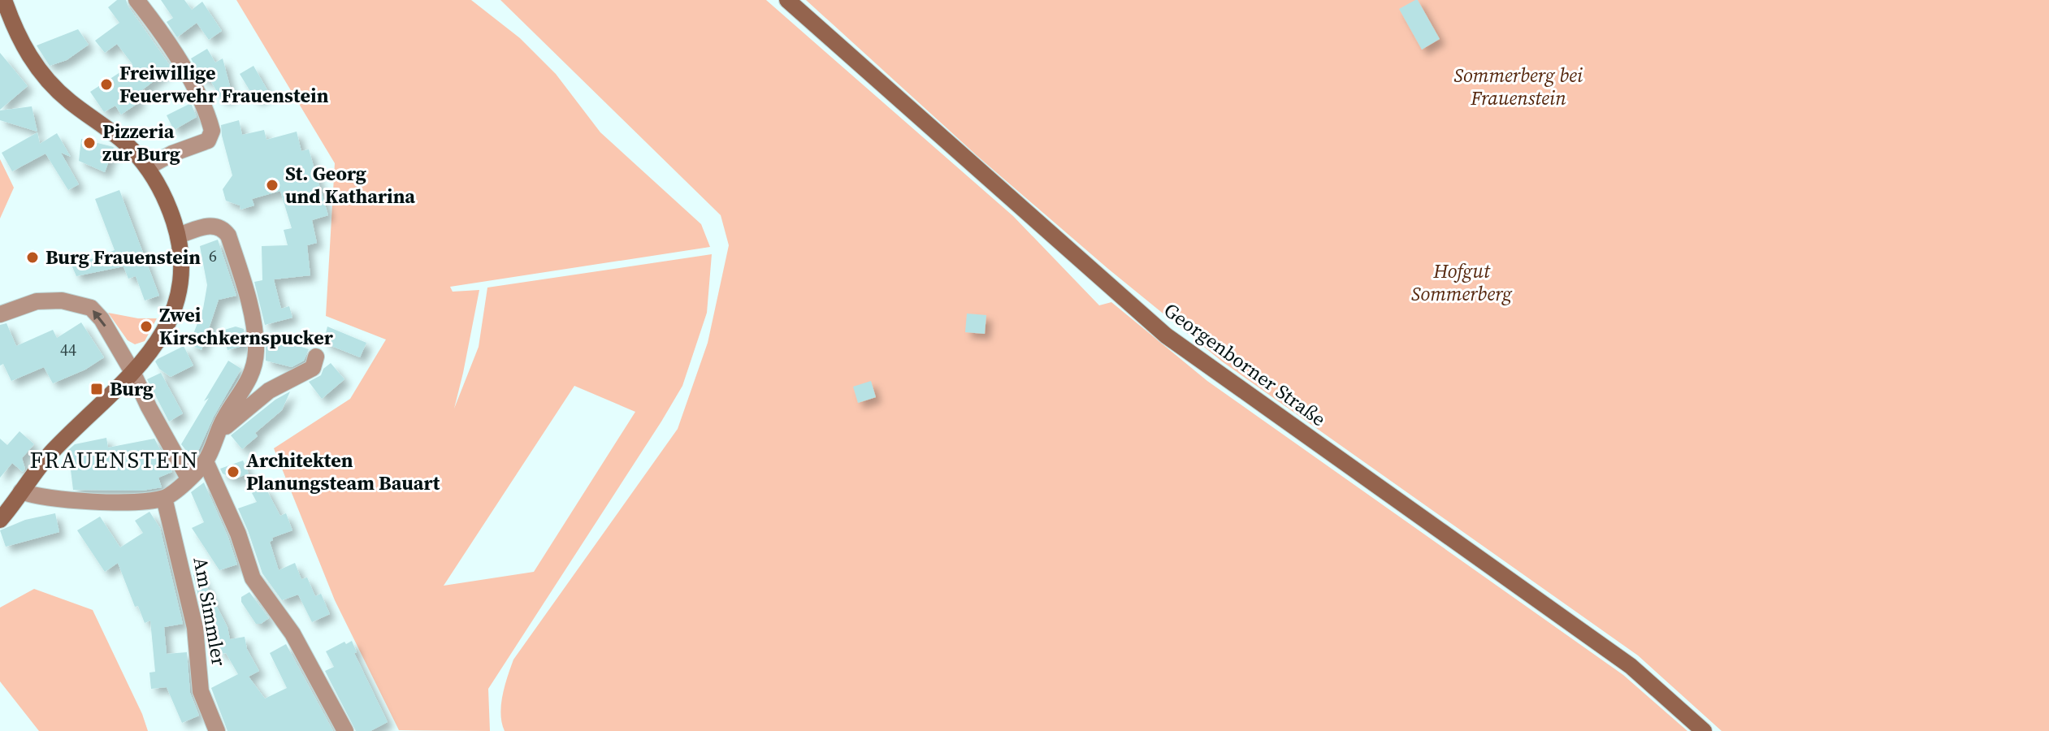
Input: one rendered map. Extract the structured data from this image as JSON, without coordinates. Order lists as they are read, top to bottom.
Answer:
{
  "streets": {
    "main road": ["Georgenborner Straße"],
    "street": ["Am Simmler"]
  },
  "districts": ["FRAUENSTEIN"],
  "parks": ["Sommerberg bei Frauenstein", "Hofgut Sommerberg"],
  "places": {
    "other": [
      "Freiwillige Feuerwehr Frauenstein",
      "Pizzeria zur Burg",
      "St. Georg und Katharina",
      "Burg Frauenstein",
      "Zwei Kirschkernspucker",
      "Architekten Planungsteam Bauart"
    ],
    "transit": ["Burg"]
  },
  "house_numbers": ["6", "44"]
}
